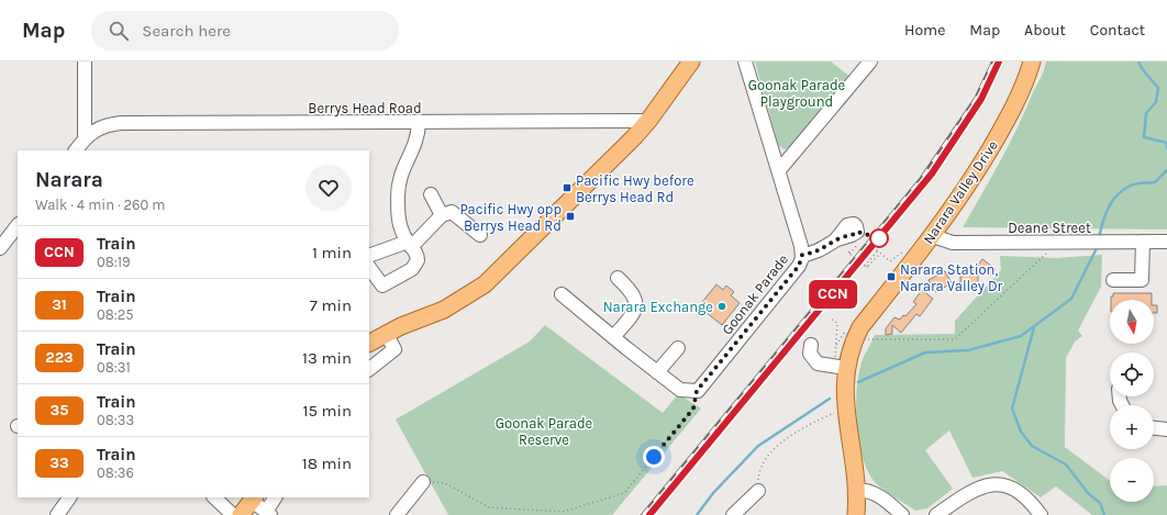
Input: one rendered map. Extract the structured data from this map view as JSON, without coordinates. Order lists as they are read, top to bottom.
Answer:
{
  "streets": {
    "main road": ["Narara Valley Drive"],
    "street": ["Berrys Head Road", "Deane Street", "Goonak Parade"]
  },
  "crossings": [
    ["Narara Valley Drive", "Deane Street"]
  ],
  "parks": ["Goonak Parade Playground", "Goonak Parade Reserve"],
  "places": {
    "transit": ["Pacific Hwy before Berrys Head Rd", "Pacific Hwy opp Berrys Head Rd", "Narara Station, Narara Valley Dr"],
    "other": ["Narara Exchange"]
  },
  "north": "bottom",
  "page": {
    "header": "Map",
    "search": "Search here",
    "nav": [
      "Home",
      "Map",
      "About",
      "Contact"
    ],
    "on_map": "CCN",
    "heading": ["Narara", "Walk · 4 min · 260 m"],
    "list": [
      {
        "mark": "CCN",
        "name": "Train",
        "note": "08:19",
        "value": "1 min"
      },
      {
        "mark": "31",
        "name": "Train",
        "note": "08:25",
        "value": "7 min"
      },
      {
        "mark": "223",
        "name": "Train",
        "note": "08:31",
        "value": "13 min"
      },
      {
        "mark": "35",
        "name": "Train",
        "note": "08:33",
        "value": "15 min"
      },
      {
        "mark": "33",
        "name": "Train",
        "note": "08:36",
        "value": "18 min"
      }
    ],
    "map_buttons": ["+", "−"]
  }
}
